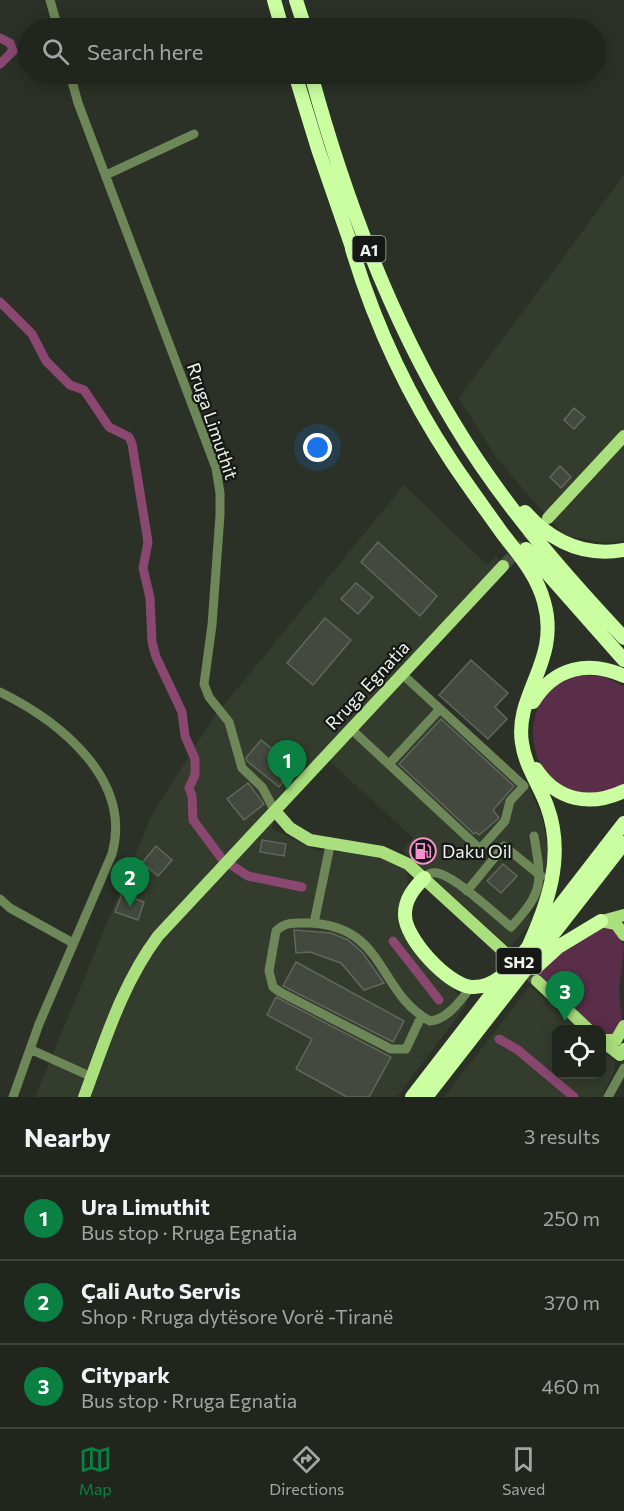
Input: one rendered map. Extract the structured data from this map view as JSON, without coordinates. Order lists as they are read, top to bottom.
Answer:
{
  "streets": {
    "highway": ["A1", "SH2"],
    "main road": ["Rruga Egnatia"],
    "street": ["Rruga Limuthit"]
  },
  "crossings": [
    ["Rruga Limuthit", "Rruga Egnatia"]
  ],
  "places": {
    "fuel station": ["Daku Oil"]
  },
  "page": {
    "search": "Search here",
    "pins": ["1", "2", "3"],
    "heading": ["Nearby", "3 results"],
    "list": [
      {
        "mark": "1",
        "name": "Ura Limuthit",
        "note": "Bus stop · Rruga Egnatia",
        "value": "250 m"
      },
      {
        "mark": "2",
        "name": "Çali Auto Servis",
        "note": "Shop · Rruga dytësore Vorë -Tiranë",
        "value": "370 m"
      },
      {
        "mark": "3",
        "name": "Citypark",
        "note": "Bus stop · Rruga Egnatia",
        "value": "460 m"
      }
    ],
    "nav": ["Map", "Directions", "Saved"]
  }
}
